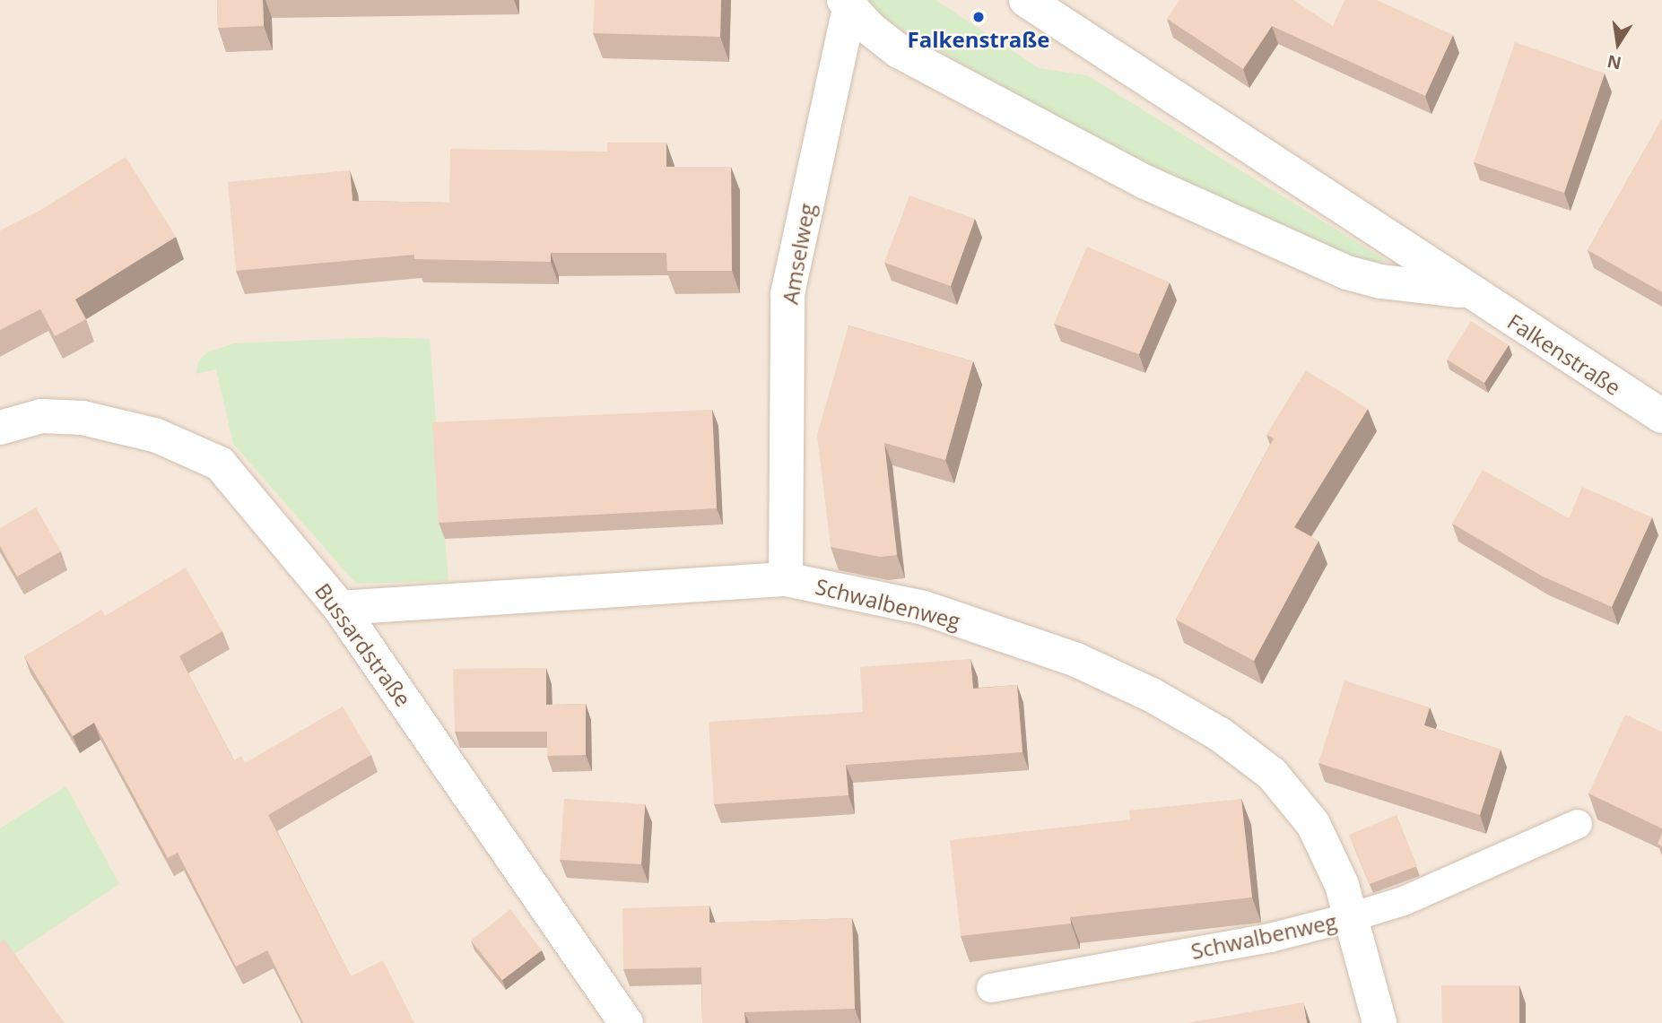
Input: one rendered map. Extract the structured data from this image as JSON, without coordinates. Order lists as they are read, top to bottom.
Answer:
{
  "streets": {
    "street": [
      "Amselweg",
      "Falkenstraße",
      "Schwalbenweg",
      "Bussardstraße"
    ]
  },
  "crossings": [
    ["Amselweg", "Falkenstraße"],
    ["Amselweg", "Schwalbenweg"],
    ["Schwalbenweg", "Bussardstraße"]
  ],
  "places": ["Falkenstraße"],
  "north": "bottom"
}
